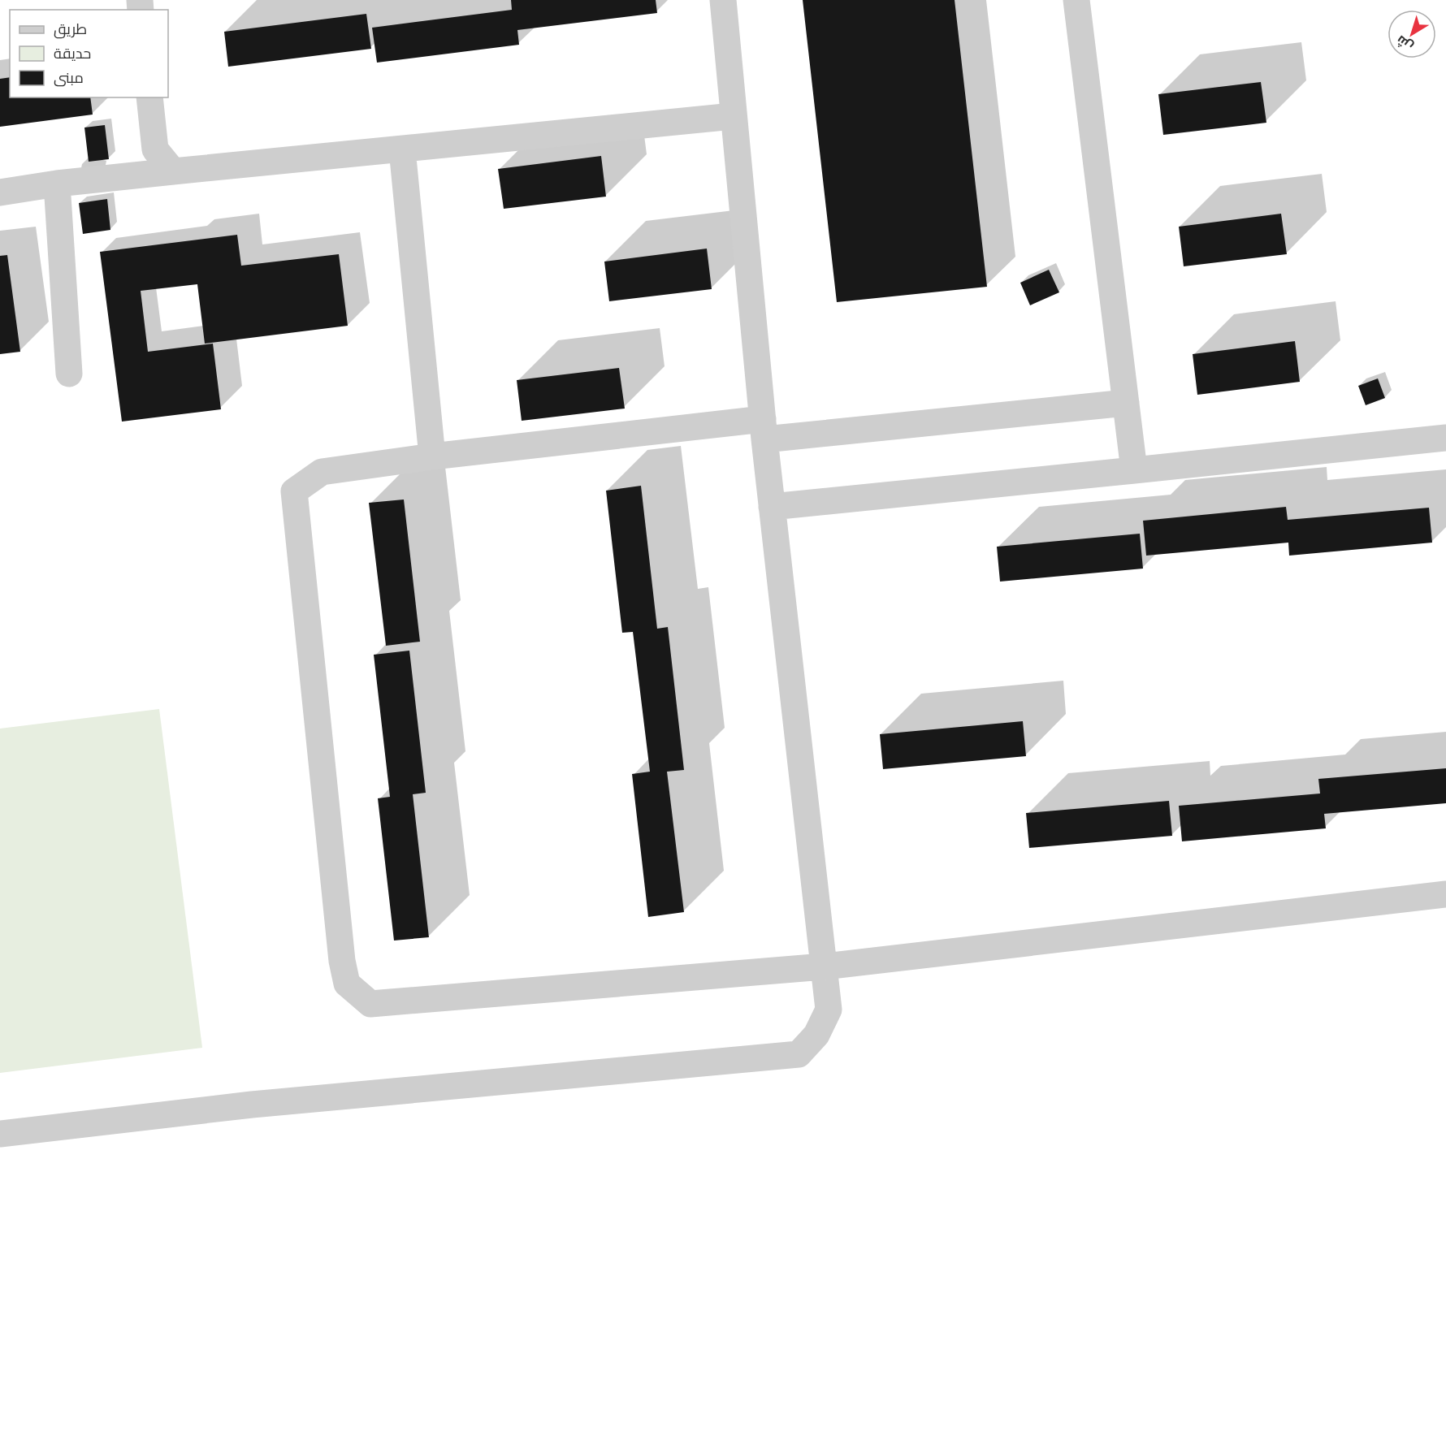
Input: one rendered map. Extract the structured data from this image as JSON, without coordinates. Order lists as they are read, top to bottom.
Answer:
{
  "legend": ["طريق", "حديقة", "مبنى"],
  "north": "bottom left"
}
